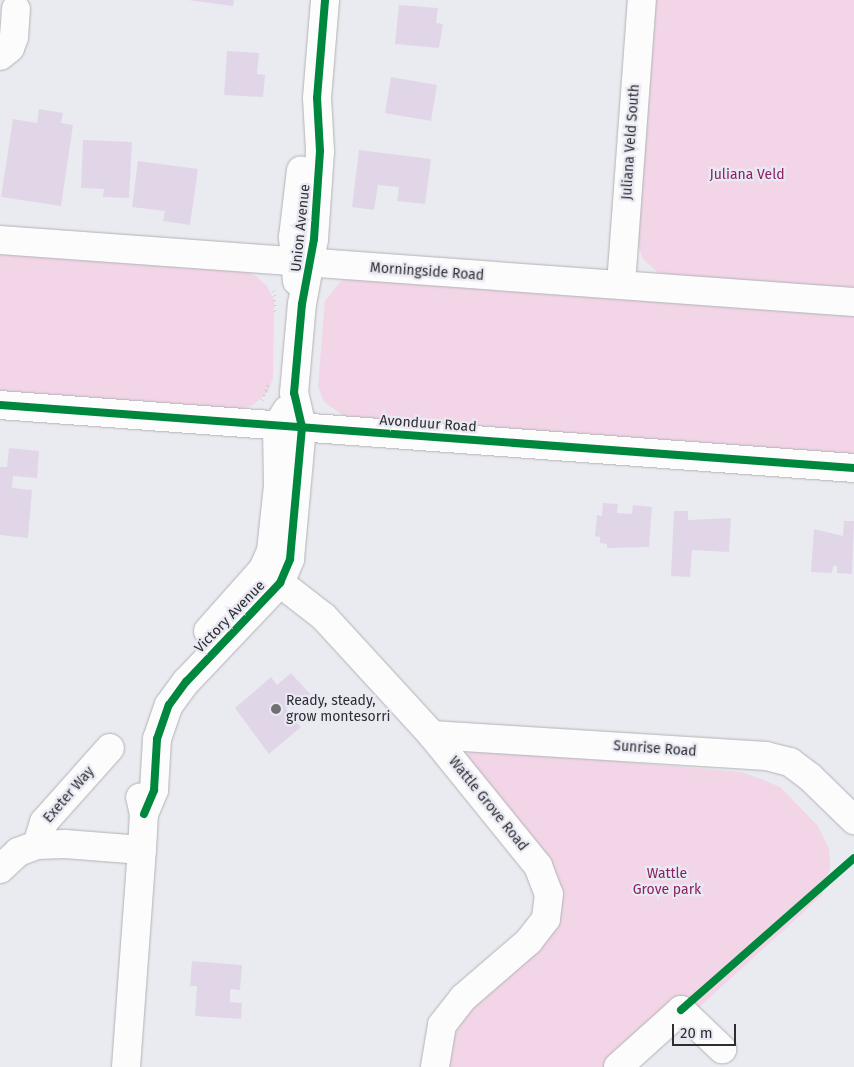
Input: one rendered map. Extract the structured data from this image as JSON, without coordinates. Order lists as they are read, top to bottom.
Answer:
{
  "streets": {
    "street": [
      "Juliana Veld South",
      "Union Avenue",
      "Morningside Road",
      "Avonduur Road",
      "Victory Avenue",
      "Sunrise Road",
      "Exeter Way",
      "Wattle Grove Road"
    ]
  },
  "crossings": [
    ["Juliana Veld South", "Morningside Road"],
    ["Union Avenue", "Morningside Road"],
    ["Union Avenue", "Avonduur Road"],
    ["Union Avenue", "Victory Avenue"],
    ["Avonduur Road", "Victory Avenue"],
    ["Victory Avenue", "Wattle Grove Road"],
    ["Sunrise Road", "Wattle Grove Road"]
  ],
  "parks": ["Juliana Veld", "Wattle Grove park"],
  "places": ["Ready, steady, grow montesorri"],
  "scale_bar": "20 m"
}
